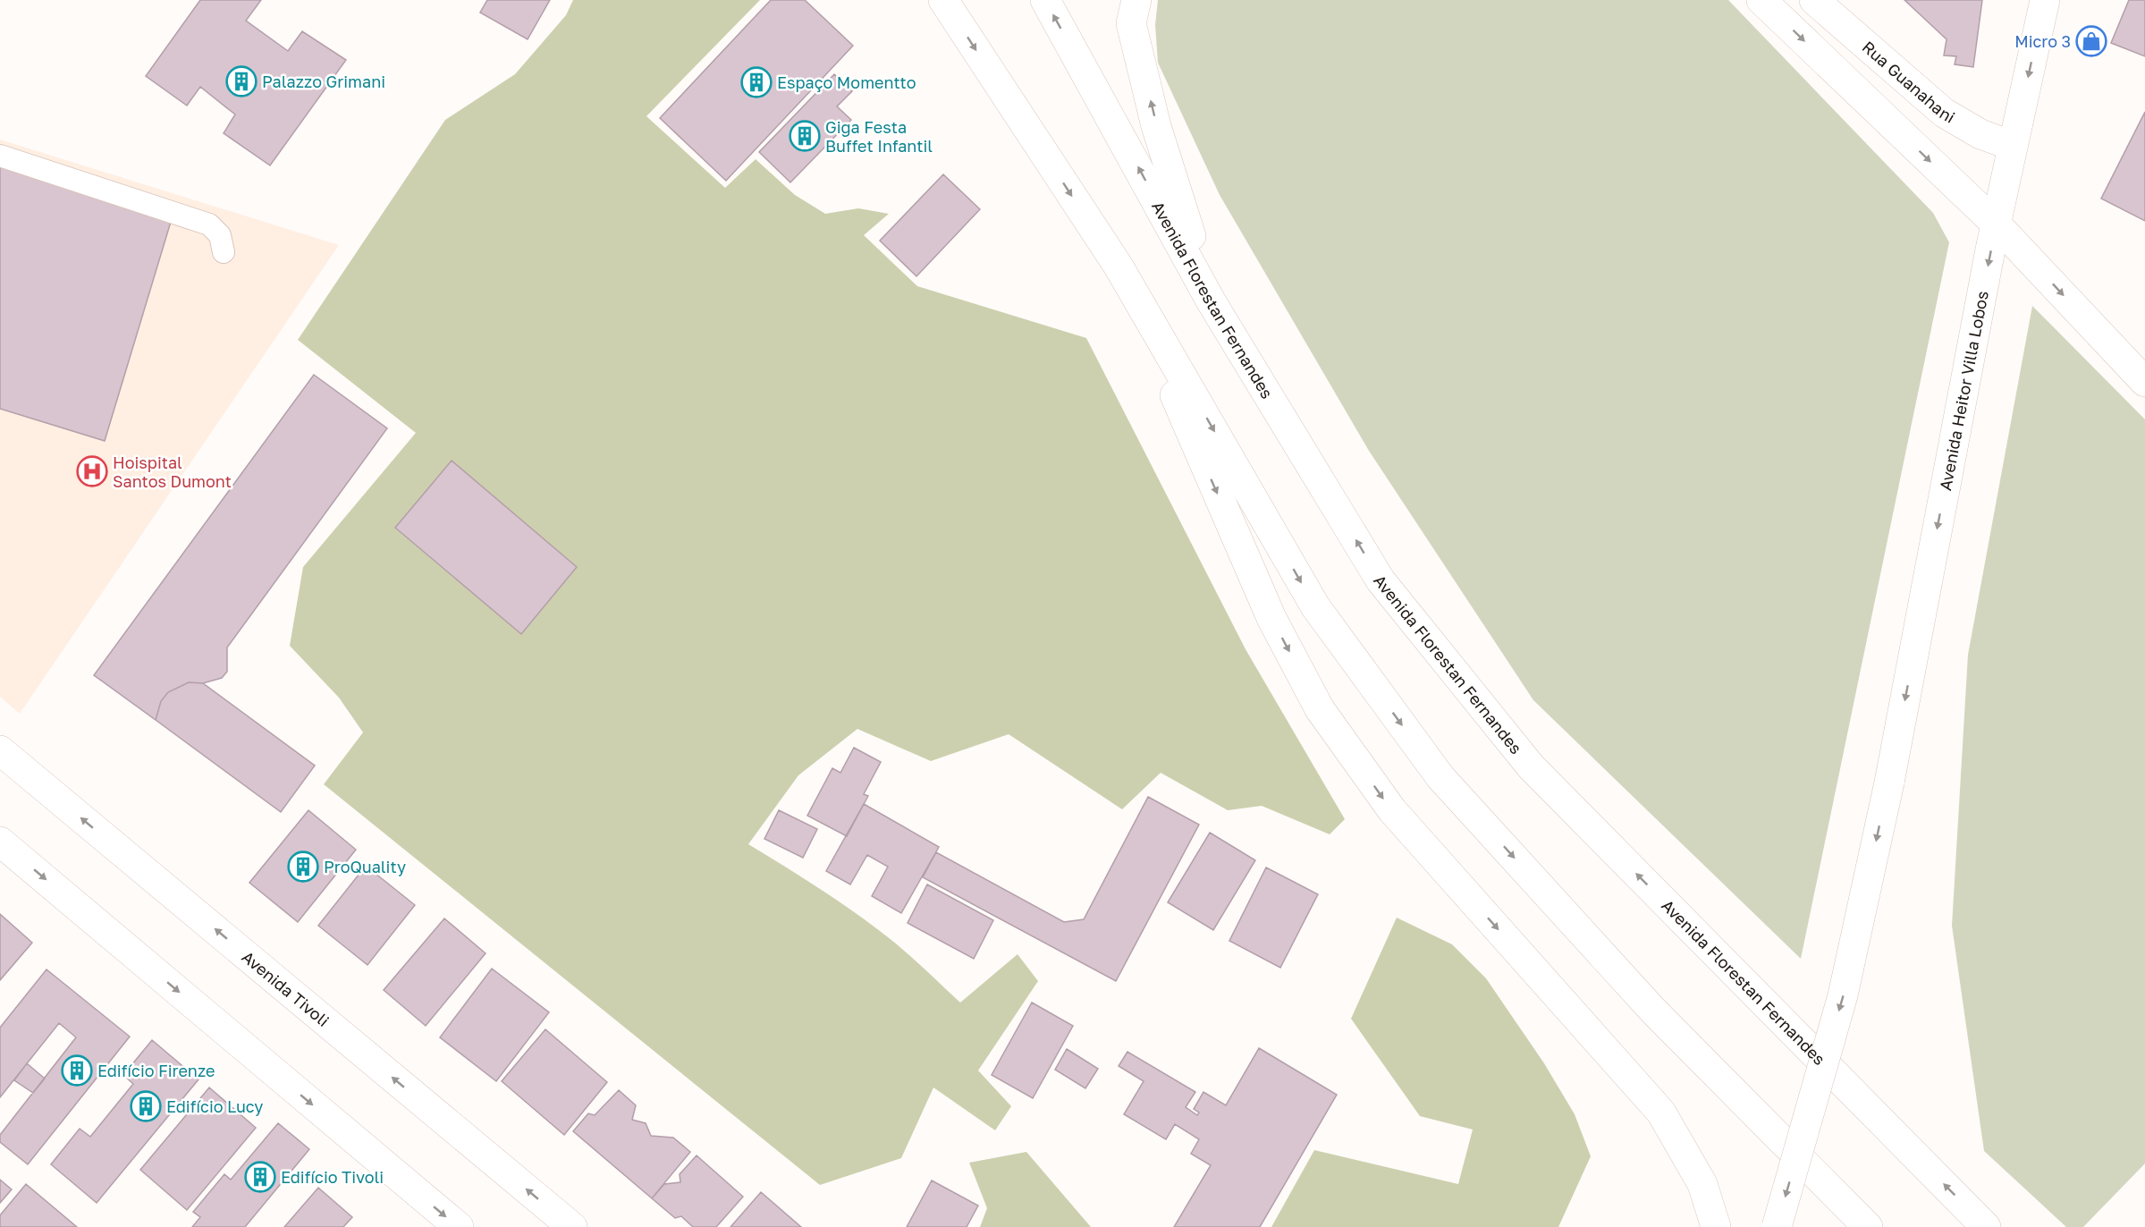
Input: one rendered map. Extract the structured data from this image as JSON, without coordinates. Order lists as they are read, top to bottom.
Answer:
{
  "streets": {
    "main road": [
      "Rua Guanahani",
      "Avenida Florestan Fernandes",
      "Avenida Heitor Villa Lobos",
      "Avenida Tivoli"
    ]
  },
  "crossings": [
    ["Rua Guanahani", "Avenida Heitor Villa Lobos"]
  ],
  "one_way": ["Avenida Heitor Villa Lobos"],
  "places": {
    "shop": ["Micro 3"],
    "building": [
      "Palazzo Grimani",
      "Espaço Momentto",
      "Giga Festa Buffet Infantil",
      "ProQuality",
      "Edifício Firenze",
      "Edifício Lucy",
      "Edifício Tivoli"
    ],
    "hospital": ["Hoispital Santos Dumont"]
  }
}
